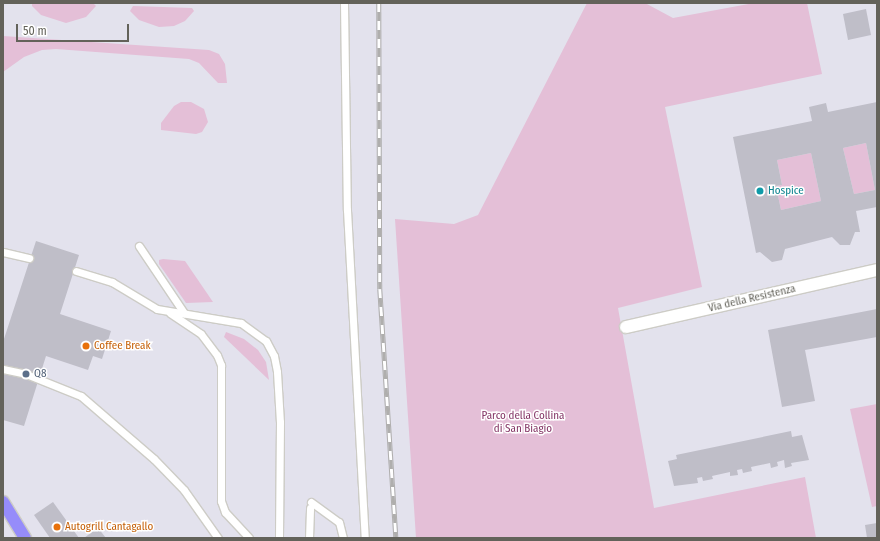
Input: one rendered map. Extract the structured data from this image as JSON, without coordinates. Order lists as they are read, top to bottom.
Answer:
{
  "streets": {
    "street": ["Via della Resistenza"]
  },
  "parks": ["Parco della Collina di San Biagio"],
  "places": [
    "Hospice",
    "Coffee Break",
    "Q8",
    "Autogrill Cantagallo"
  ],
  "scale_bar": "50 m"
}
